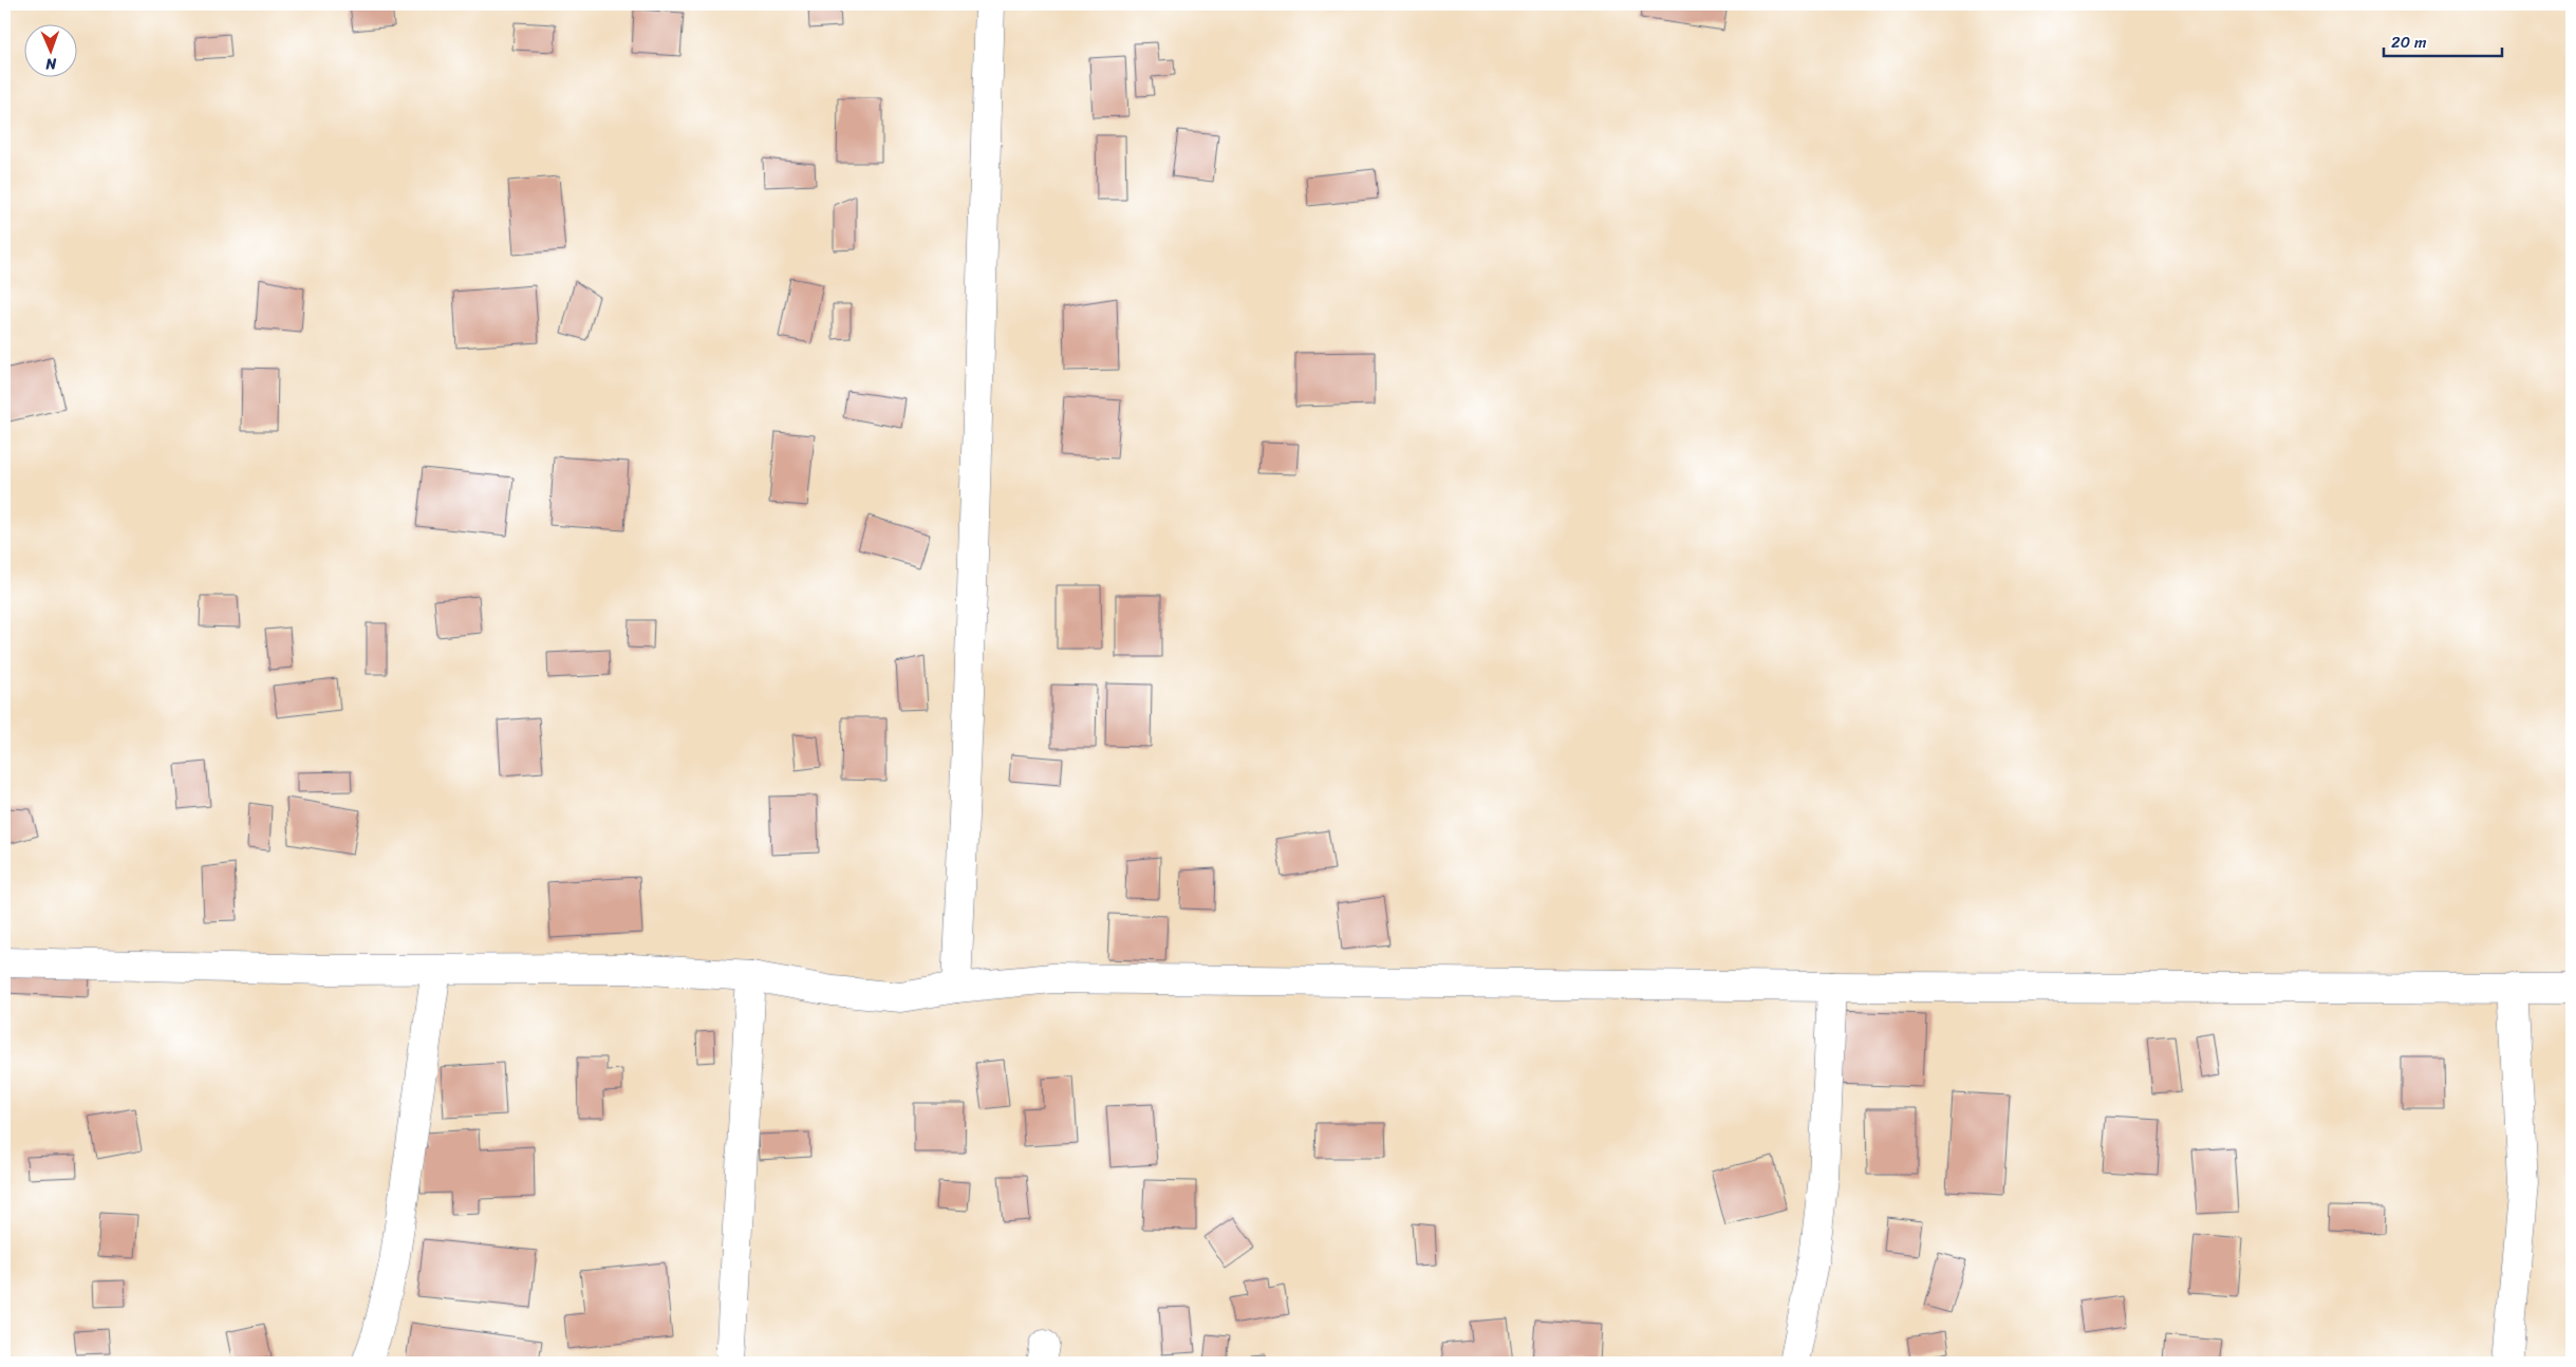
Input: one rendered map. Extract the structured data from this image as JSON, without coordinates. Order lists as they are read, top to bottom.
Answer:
{
  "scale_bar": "20 m",
  "north": "bottom"
}
